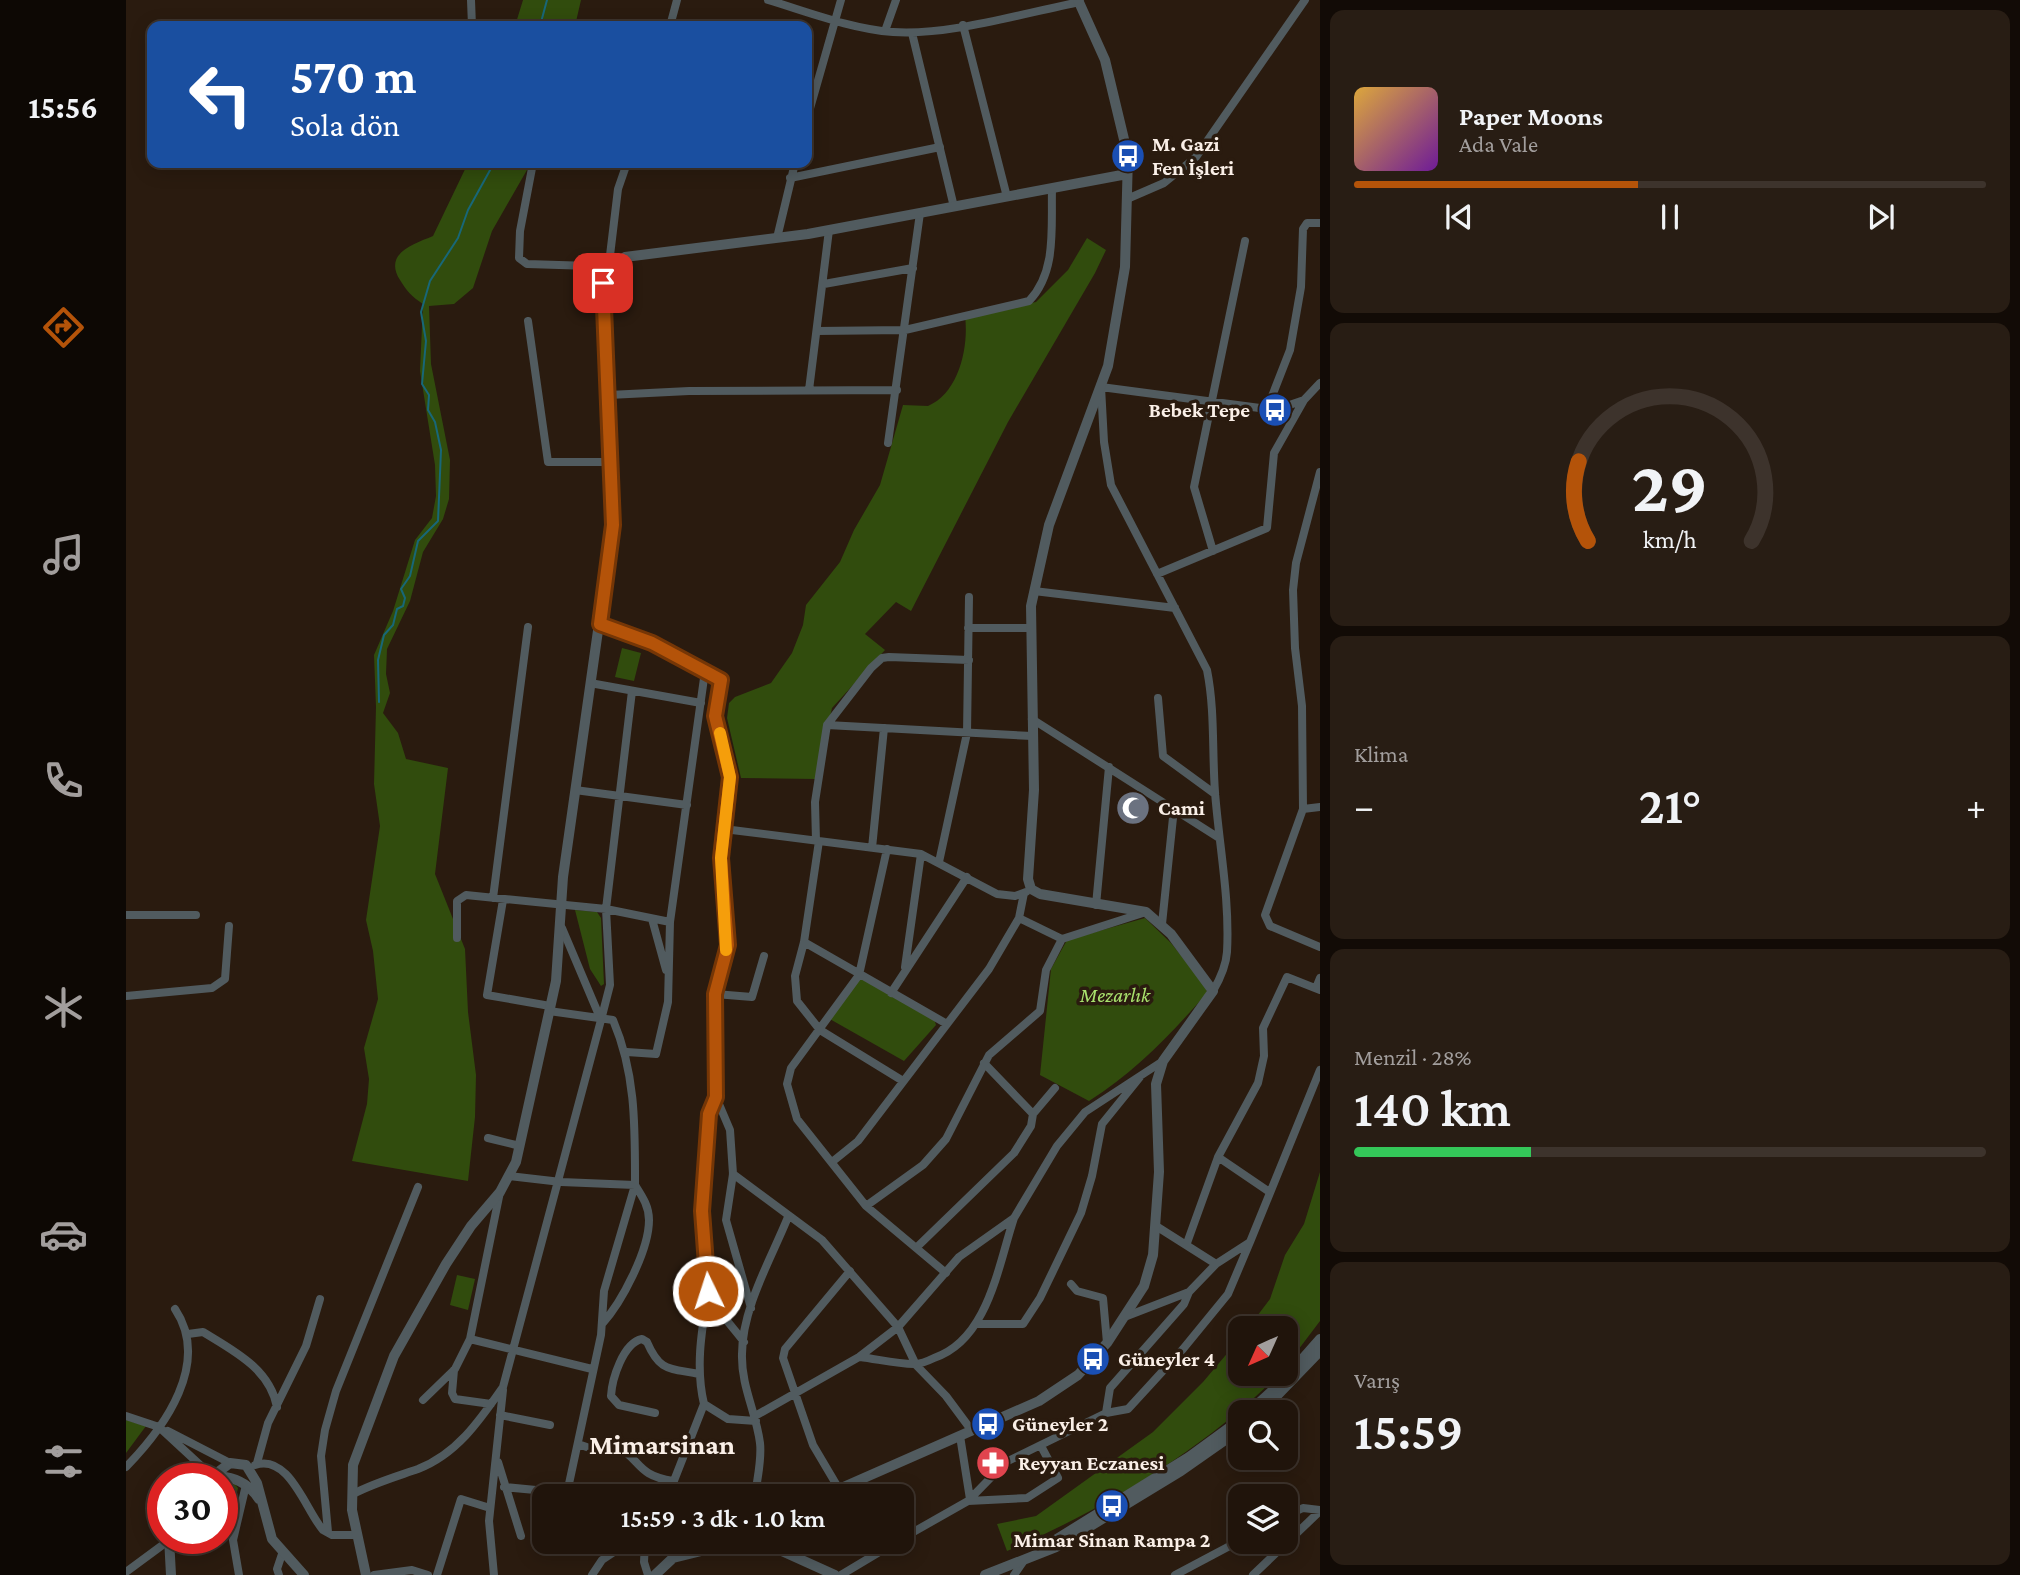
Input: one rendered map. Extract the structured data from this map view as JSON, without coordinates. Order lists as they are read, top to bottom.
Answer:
{
  "districts": ["Mimarsinan"],
  "parks": ["Mezarlık"],
  "places": {
    "bus stop": [
      "M. Gazi Fen İşleri",
      "Bebek Tepe",
      "Güneyler 4",
      "Güneyler 2",
      "Mimar Sinan Rampa 2"
    ],
    "mosque": ["Cami"],
    "pharmacy": ["Reyyan Eczanesi"]
  },
  "north": "bottom left",
  "page": {
    "tabs": "15:56",
    "turn": ["570 m", "Sola dön"],
    "song": ["Paper Moons", "Ada Vale"],
    "tile": [
      "Klima",
      ["Menzil · 28%", "140 km"],
      ["Varış", "15:59"]
    ],
    "heat": ["−", "21°", "+"],
    "limit": "30",
    "trip": "15:59 · 3 dk · 1.0 km",
    "gauge": ["29", "km/h"]
  }
}
